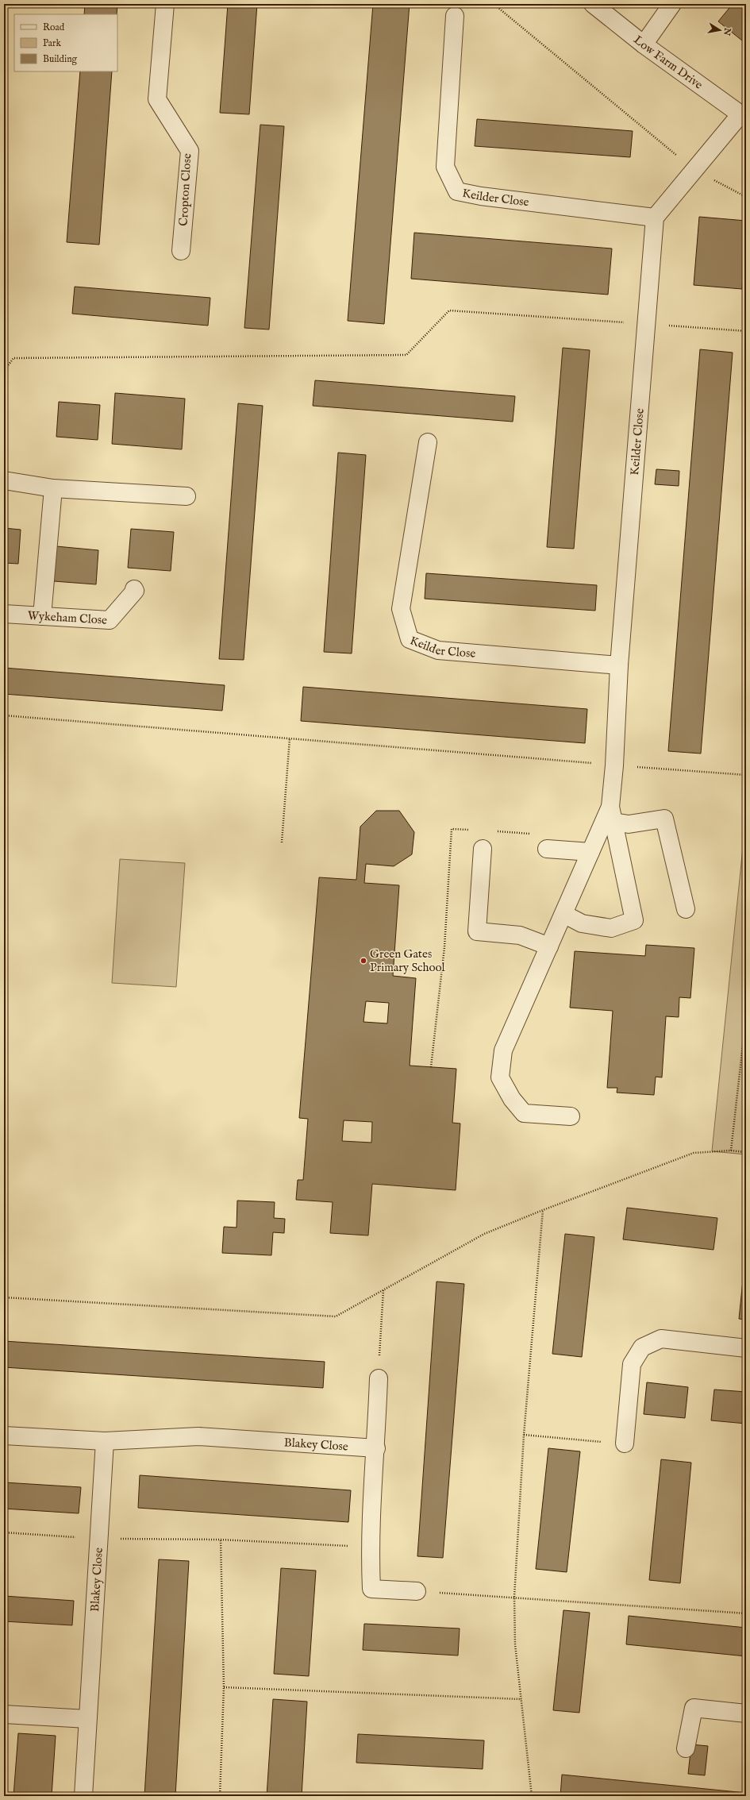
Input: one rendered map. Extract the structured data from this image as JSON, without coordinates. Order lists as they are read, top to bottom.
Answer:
{
  "streets": {
    "street": [
      "Low Farm Drive",
      "Cropton Close",
      "Keilder Close",
      "Wykeham Close",
      "Blakey Close"
    ]
  },
  "places": ["Green Gates Primary School"],
  "legend": ["Road", "Park", "Building"],
  "north": "right"
}
